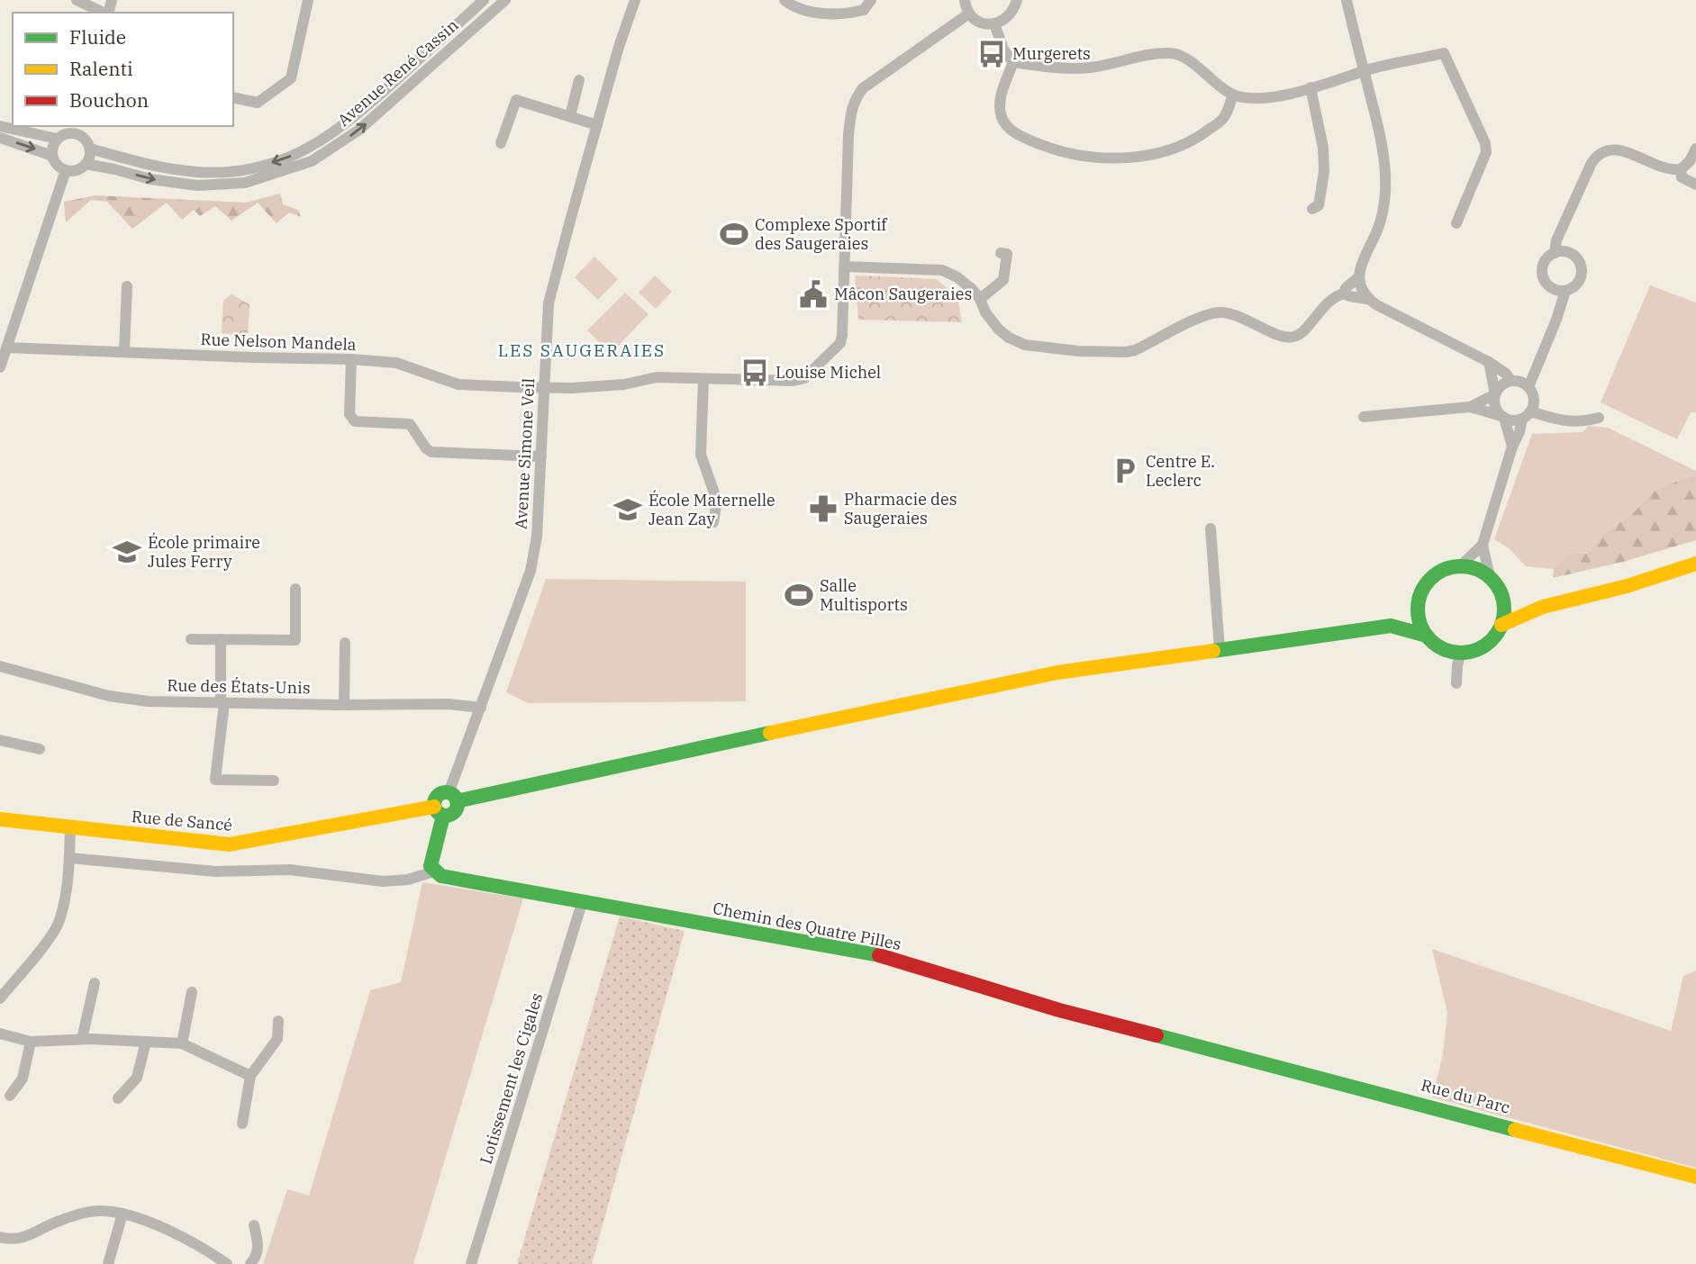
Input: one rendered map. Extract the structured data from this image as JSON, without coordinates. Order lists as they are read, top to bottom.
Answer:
{
  "streets": {
    "street": [
      "Avenue René Cassin",
      "Rue Nelson Mandela",
      "Avenue Simone Veil",
      "Rue des États-Unis",
      "Rue de Sancé",
      "Chemin des Quatre Pilles",
      "Lotissement les Cigales",
      "Rue du Parc"
    ]
  },
  "crossings": [
    ["Rue Nelson Mandela", "Avenue Simone Veil"],
    ["Avenue Simone Veil", "Rue des États-Unis"],
    ["Chemin des Quatre Pilles", "Lotissement les Cigales"],
    ["Chemin des Quatre Pilles", "Rue du Parc"]
  ],
  "districts": ["LES SAUGERAIES"],
  "places": {
    "bus stop": ["Murgerets", "Louise Michel"],
    "sports": ["Complexe Sportif des Saugeraies", "Salle Multisports"],
    "public building": ["Mâcon Saugeraies"],
    "parking": ["Centre E. Leclerc"],
    "pharmacy": ["Pharmacie des Saugeraies"],
    "school or university": ["École Maternelle Jean Zay", "École primaire Jules Ferry"]
  },
  "legend": ["Fluide", "Ralenti", "Bouchon"]
}
